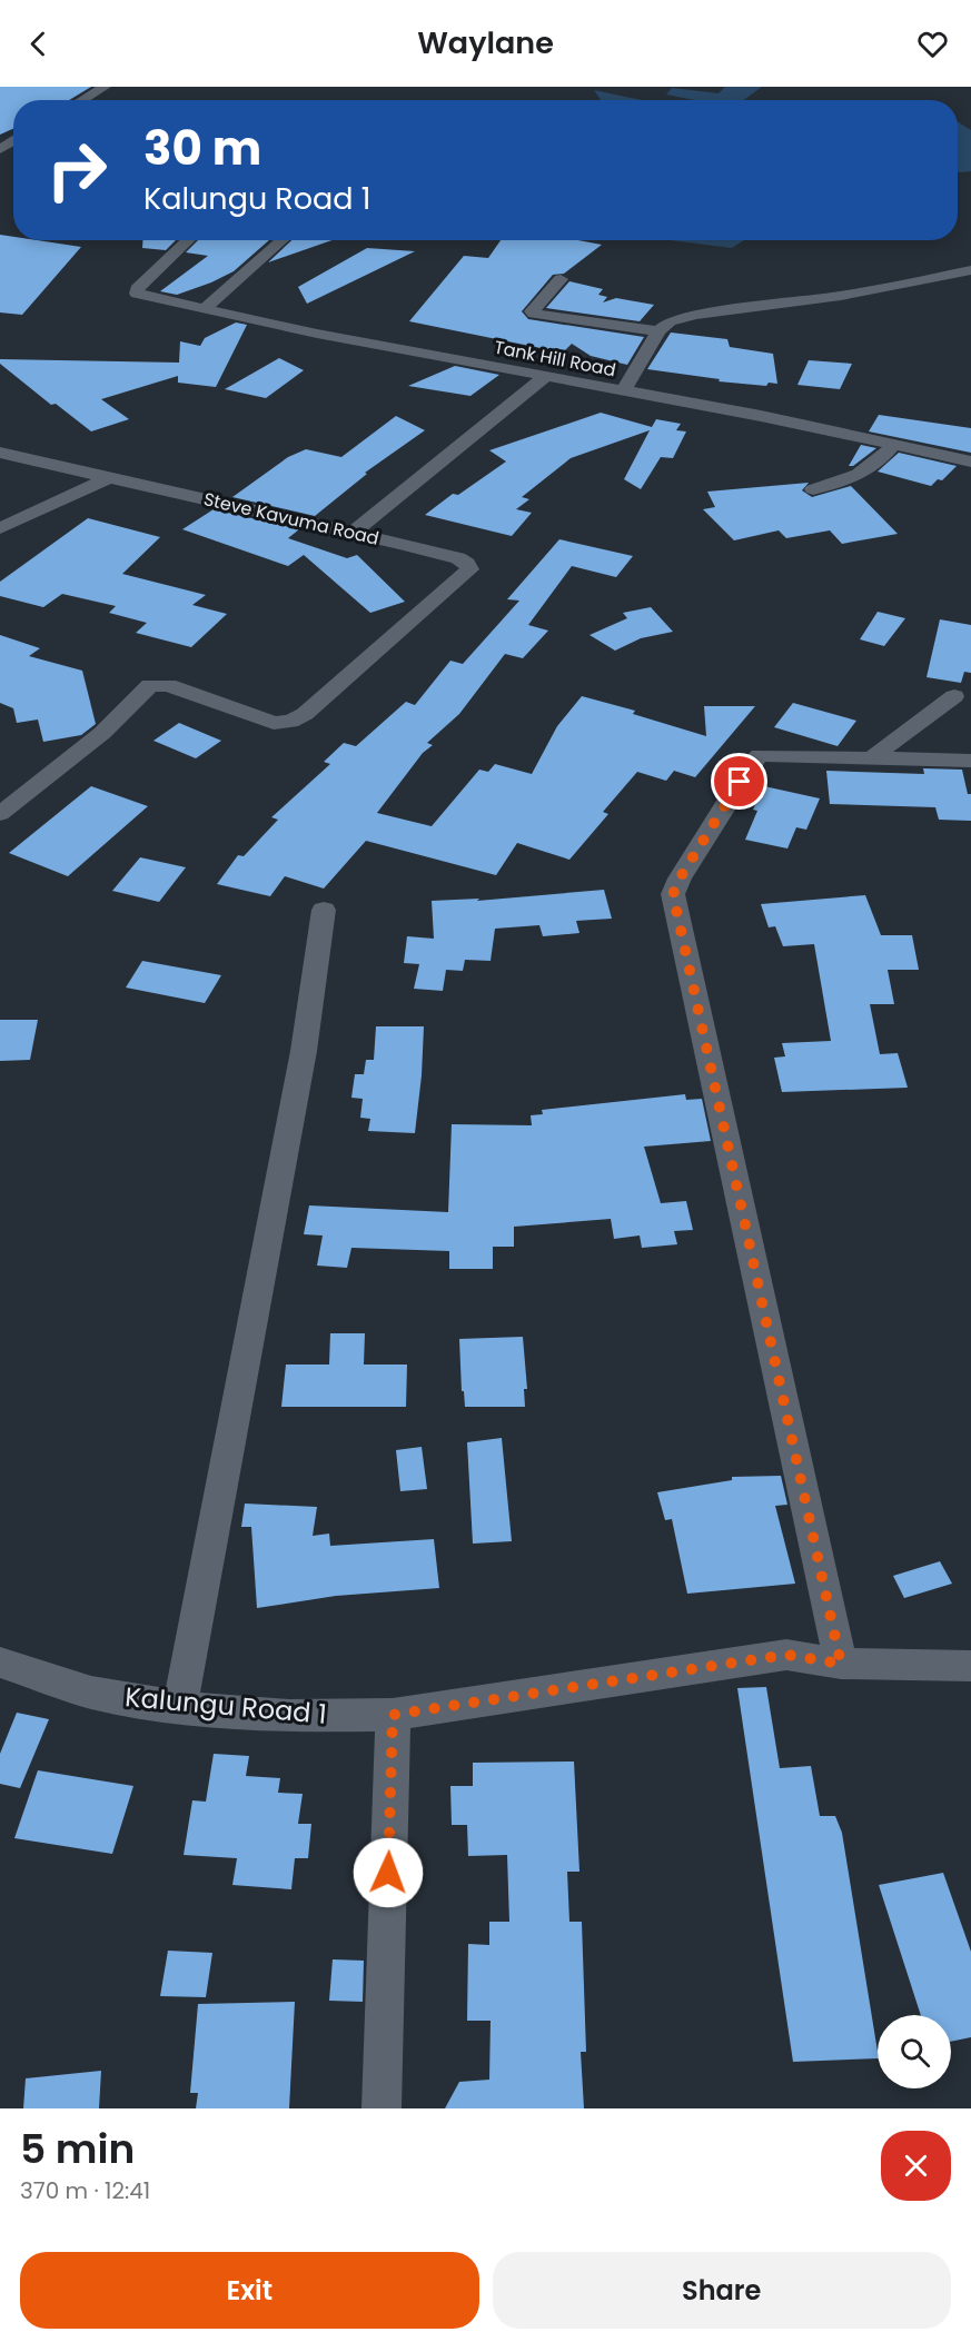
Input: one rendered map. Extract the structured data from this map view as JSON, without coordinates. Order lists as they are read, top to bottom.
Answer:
{
  "streets": {
    "street": ["Tank Hill Road", "Steve Kavuma Road", "Kalungu Road 1"]
  },
  "page": {
    "header": "Waylane",
    "turn": ["30 m", "Kalungu Road 1"],
    "heading": ["5 min", "370 m · 12:41"],
    "buttons": ["Exit", "Share"]
  }
}
